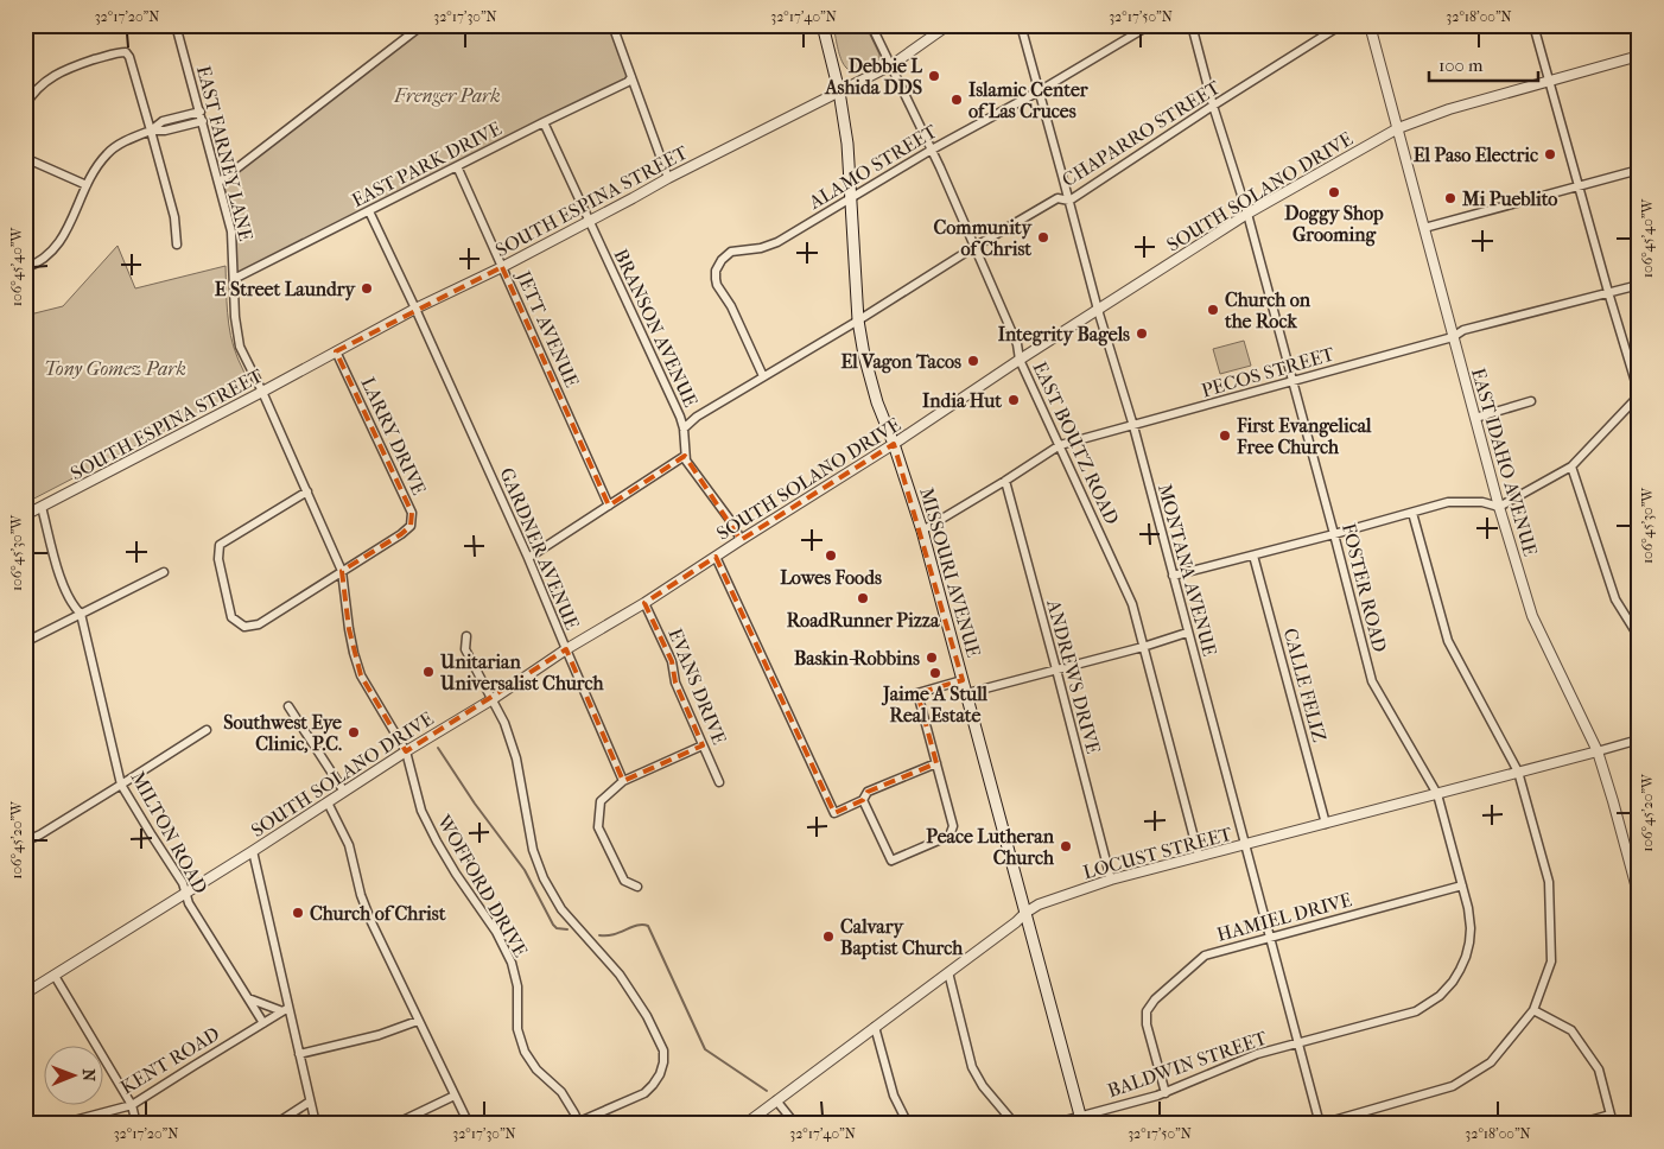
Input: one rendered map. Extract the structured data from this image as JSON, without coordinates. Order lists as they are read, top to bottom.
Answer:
{
  "streets": {
    "main road": ["MISSOURI AVENUE"],
    "street": [
      "CHAPARRO STREET",
      "EAST FARNEY LANE",
      "EAST PARK DRIVE",
      "ALAMO STREET",
      "SOUTH SOLANO DRIVE",
      "SOUTH ESPINA STREET",
      "BRANSON AVENUE",
      "JETT AVENUE",
      "PECOS STREET",
      "LARRY DRIVE",
      "EAST BOUTZ ROAD",
      "EAST IDAHO AVENUE",
      "GARDNER AVENUE",
      "MONTANA AVENUE",
      "FOSTER ROAD",
      "ANDREWS DRIVE",
      "CALLE FELIZ",
      "EVANS DRIVE",
      "MILTON ROAD",
      "LOCUST STREET",
      "WOFFORD DRIVE",
      "HAMIEL DRIVE",
      "KENT ROAD",
      "BALDWIN STREET"
    ]
  },
  "crossings": [
    ["CHAPARRO STREET", "ALAMO STREET"],
    ["CHAPARRO STREET", "BRANSON AVENUE"],
    ["CHAPARRO STREET", "EAST BOUTZ ROAD"],
    ["CHAPARRO STREET", "MONTANA AVENUE"],
    ["CHAPARRO STREET", "MISSOURI AVENUE"],
    ["CHAPARRO STREET", "FOSTER ROAD"],
    ["EAST FARNEY LANE", "EAST PARK DRIVE"],
    ["EAST FARNEY LANE", "SOUTH ESPINA STREET"],
    ["EAST FARNEY LANE", "WOFFORD DRIVE"],
    ["EAST PARK DRIVE", "BRANSON AVENUE"],
    ["EAST PARK DRIVE", "JETT AVENUE"],
    ["EAST PARK DRIVE", "GARDNER AVENUE"],
    ["ALAMO STREET", "EAST BOUTZ ROAD"],
    ["ALAMO STREET", "MONTANA AVENUE"],
    ["ALAMO STREET", "MISSOURI AVENUE"],
    ["SOUTH SOLANO DRIVE", "BRANSON AVENUE"],
    ["SOUTH SOLANO DRIVE", "EAST BOUTZ ROAD"],
    ["SOUTH SOLANO DRIVE", "EAST IDAHO AVENUE"],
    ["SOUTH SOLANO DRIVE", "GARDNER AVENUE"],
    ["SOUTH SOLANO DRIVE", "MONTANA AVENUE"],
    ["SOUTH SOLANO DRIVE", "MISSOURI AVENUE"],
    ["SOUTH SOLANO DRIVE", "FOSTER ROAD"],
    ["SOUTH SOLANO DRIVE", "EVANS DRIVE"],
    ["SOUTH SOLANO DRIVE", "MILTON ROAD"],
    ["SOUTH SOLANO DRIVE", "WOFFORD DRIVE"],
    ["SOUTH ESPINA STREET", "BRANSON AVENUE"],
    ["SOUTH ESPINA STREET", "JETT AVENUE"],
    ["SOUTH ESPINA STREET", "LARRY DRIVE"],
    ["SOUTH ESPINA STREET", "EAST BOUTZ ROAD"],
    ["SOUTH ESPINA STREET", "GARDNER AVENUE"],
    ["SOUTH ESPINA STREET", "MISSOURI AVENUE"],
    ["SOUTH ESPINA STREET", "MILTON ROAD"],
    ["SOUTH ESPINA STREET", "WOFFORD DRIVE"],
    ["PECOS STREET", "EAST BOUTZ ROAD"],
    ["PECOS STREET", "EAST IDAHO AVENUE"],
    ["PECOS STREET", "MONTANA AVENUE"],
    ["PECOS STREET", "MISSOURI AVENUE"],
    ["PECOS STREET", "FOSTER ROAD"],
    ["PECOS STREET", "ANDREWS DRIVE"],
    ["LARRY DRIVE", "WOFFORD DRIVE"],
    ["EAST BOUTZ ROAD", "LOCUST STREET"],
    ["EAST IDAHO AVENUE", "LOCUST STREET"],
    ["MONTANA AVENUE", "FOSTER ROAD"],
    ["MONTANA AVENUE", "LOCUST STREET"],
    ["MONTANA AVENUE", "HAMIEL DRIVE"],
    ["MONTANA AVENUE", "BALDWIN STREET"],
    ["MISSOURI AVENUE", "LOCUST STREET"],
    ["MISSOURI AVENUE", "BALDWIN STREET"],
    ["FOSTER ROAD", "LOCUST STREET"],
    ["FOSTER ROAD", "HAMIEL DRIVE"],
    ["FOSTER ROAD", "BALDWIN STREET"],
    ["ANDREWS DRIVE", "LOCUST STREET"],
    ["CALLE FELIZ", "LOCUST STREET"],
    ["MILTON ROAD", "KENT ROAD"],
    ["HAMIEL DRIVE", "BALDWIN STREET"]
  ],
  "parks": ["Frenger Park", "Tony Gomez Park"],
  "places": [
    "Debbie L Ashida DDS",
    "Islamic Center of Las Cruces",
    "El Paso Electric",
    "Doggy Shop Grooming",
    "Mi Pueblito",
    "Community of Christ",
    "E Street Laundry",
    "Church on the Rock",
    "Integrity Bagels",
    "El Vagon Tacos",
    "India Hut",
    "First Evangelical Free Church",
    "Lowes Foods",
    "RoadRunner Pizza",
    "Baskin-Robbins",
    "Unitarian Universalist Church",
    "Jaime A Stull Real Estate",
    "Southwest Eye Clinic, P.C.",
    "Peace Lutheran Church",
    "Church of Christ",
    "Calvary Baptist Church"
  ],
  "scale_bar": "100 m",
  "north": "right",
  "coordinates": [
    "32°17'20\"N",
    "32°17'30\"N",
    "32°17'40\"N",
    "32°17'50\"N",
    "32°18'00\"N",
    "106°45'40\"W",
    "106°45'30\"W",
    "106°45'20\"W"
  ]
}
